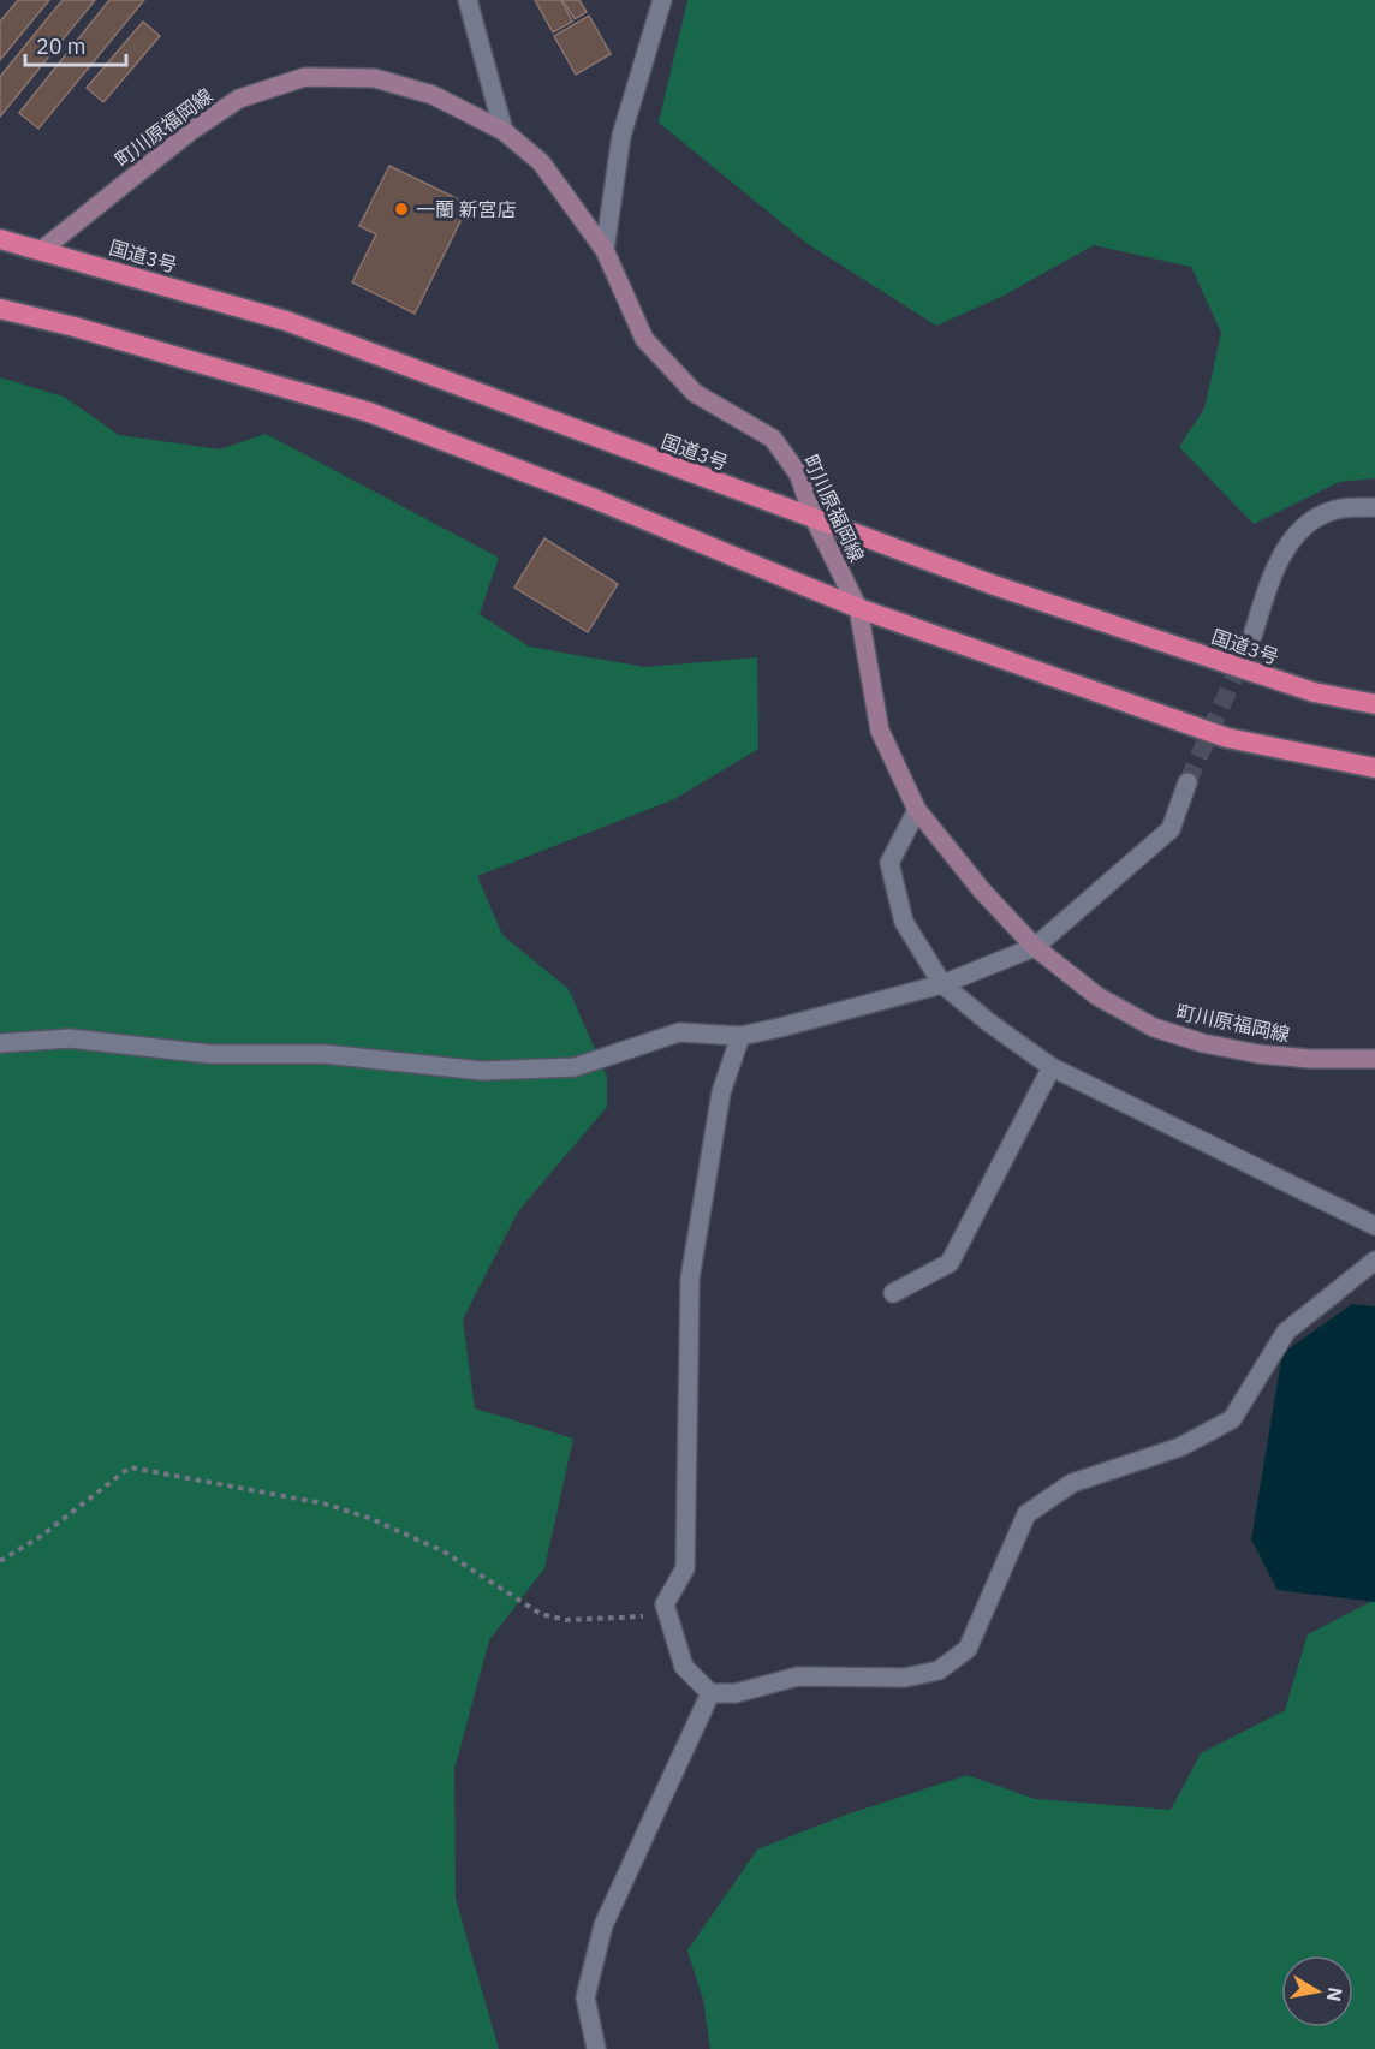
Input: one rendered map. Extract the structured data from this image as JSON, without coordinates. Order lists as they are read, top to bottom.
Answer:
{
  "streets": {
    "highway": ["国道3号"],
    "main road": ["町川原福岡線"]
  },
  "crossings": [
    ["町川原福岡線", "国道3号"]
  ],
  "places": ["一蘭 新宮店"],
  "scale_bar": "20 m",
  "north": "right"
}
